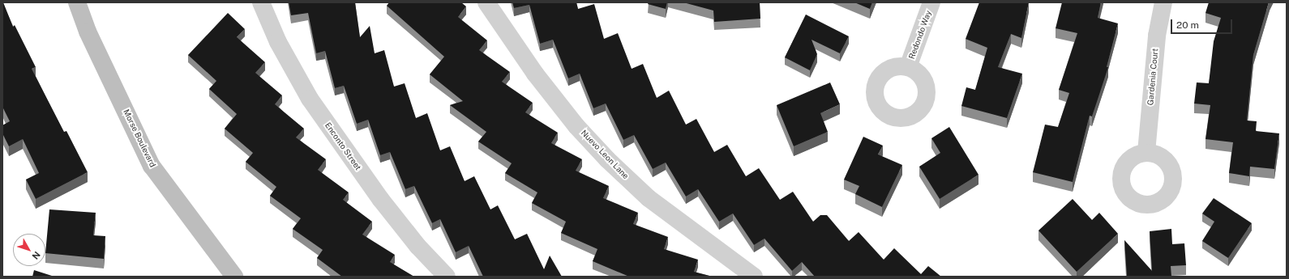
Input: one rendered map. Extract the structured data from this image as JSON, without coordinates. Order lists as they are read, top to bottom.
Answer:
{
  "streets": {
    "street": [
      "Redondo Way",
      "Gardenia Court",
      "Morse Boulevard",
      "Enconto Street",
      "Nuevo Leon Lane"
    ]
  },
  "scale_bar": "20 m",
  "north": "bottom right"
}
